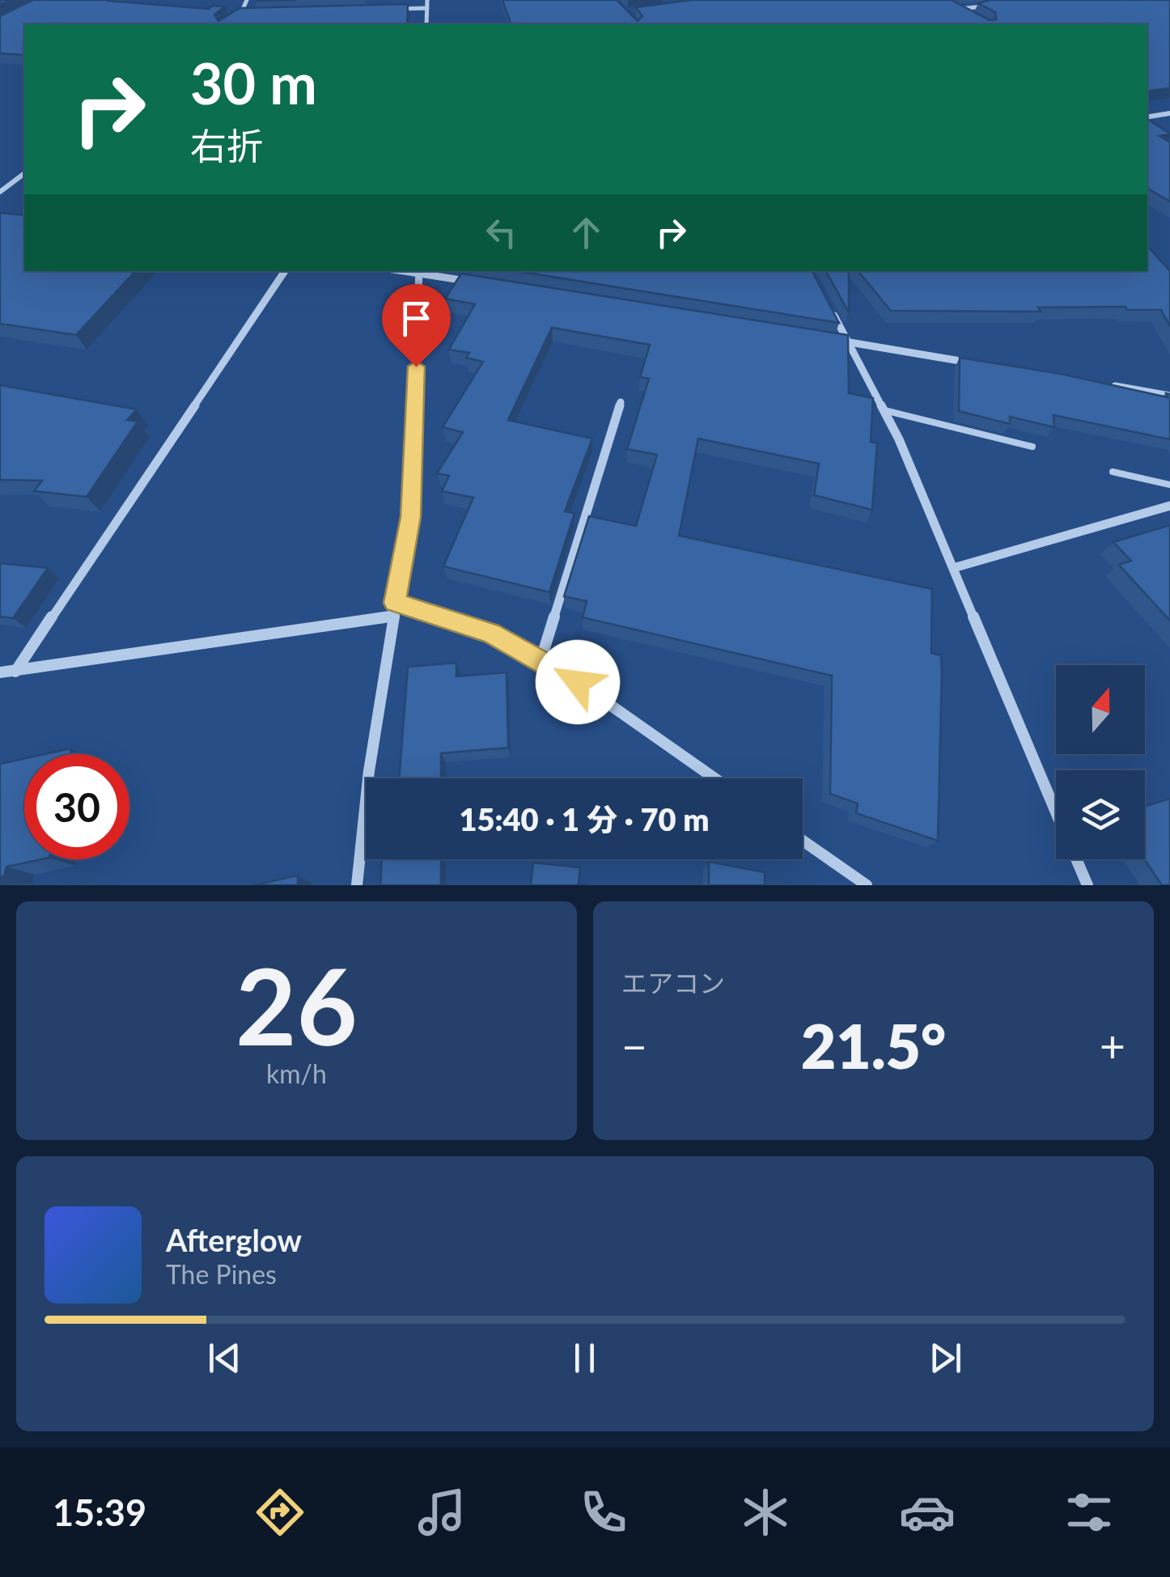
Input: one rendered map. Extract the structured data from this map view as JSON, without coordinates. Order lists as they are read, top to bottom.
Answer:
{
  "north": "top",
  "page": {
    "turn": ["30 m", "右折"],
    "limit": "30",
    "trip": "15:40 · 1 分 · 70 m",
    "tile": [
      ["26", "km/h"],
      "エアコン"
    ],
    "heat": ["−", "21.5°", "+"],
    "song": ["Afterglow", "The Pines"],
    "tabs": "15:39"
  }
}
